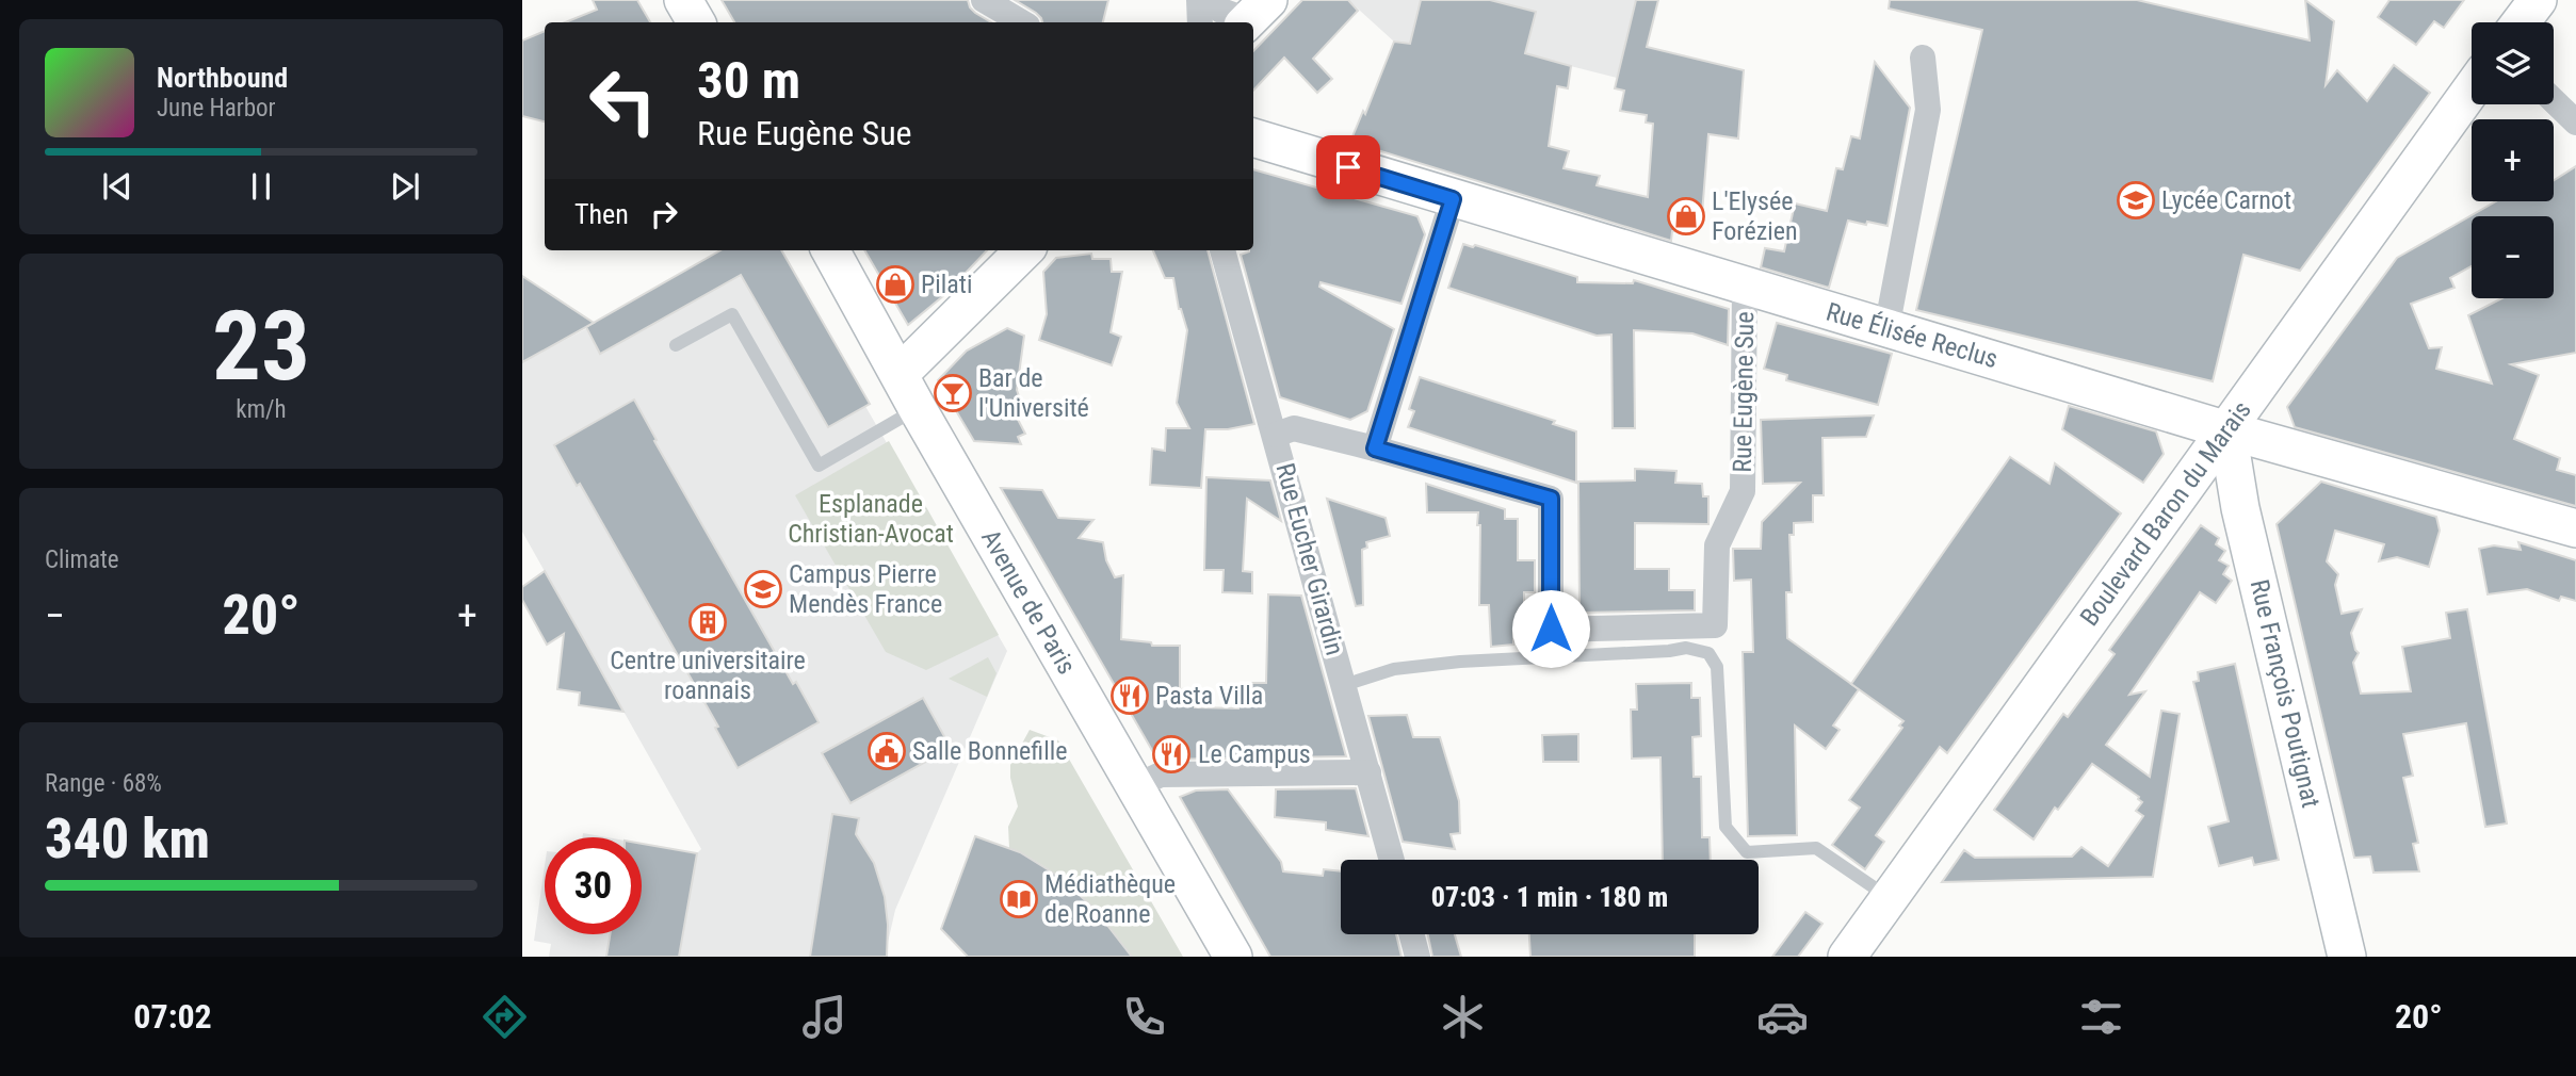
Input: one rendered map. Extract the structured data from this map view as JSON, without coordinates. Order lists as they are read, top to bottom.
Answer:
{
  "streets": {
    "street": [
      "Rue Élisée Reclus",
      "Rue Eugène Sue",
      "Boulevard Baron du Marais",
      "Rue Eucher Girardin",
      "Avenue de Paris",
      "Rue François Poutignat"
    ]
  },
  "crossings": [
    ["Rue Élisée Reclus", "Rue Eugène Sue"],
    ["Rue Élisée Reclus", "Boulevard Baron du Marais"],
    ["Rue Élisée Reclus", "Rue François Poutignat"],
    ["Rue Eugène Sue", "Rue Eucher Girardin"],
    ["Boulevard Baron du Marais", "Rue François Poutignat"]
  ],
  "parks": ["Esplanade Christian-Avocat"],
  "places": {
    "school or university": ["Lycée Carnot", "Campus Pierre Mendès France"],
    "shop": ["L'Elysée Forézien", "Pilati"],
    "bar": ["Bar de l'Université"],
    "building": ["Centre universitaire roannais"],
    "restaurant": ["Pasta Villa", "Le Campus"],
    "public building": ["Salle Bonnefille"],
    "library": ["Médiathèque de Roanne"]
  },
  "page": {
    "map_buttons": ["+", "−"],
    "turn": ["30 m", "Rue Eugène Sue"],
    "song": ["Northbound", "June Harbor"],
    "then": "Then",
    "tile": [
      ["23", "km/h"],
      "Climate",
      ["Range · 68%", "340 km"]
    ],
    "heat": ["−", "20°", "+"],
    "limit": "30",
    "trip": "07:03 · 1 min · 180 m",
    "tabs": ["07:02", "20°"]
  }
}
